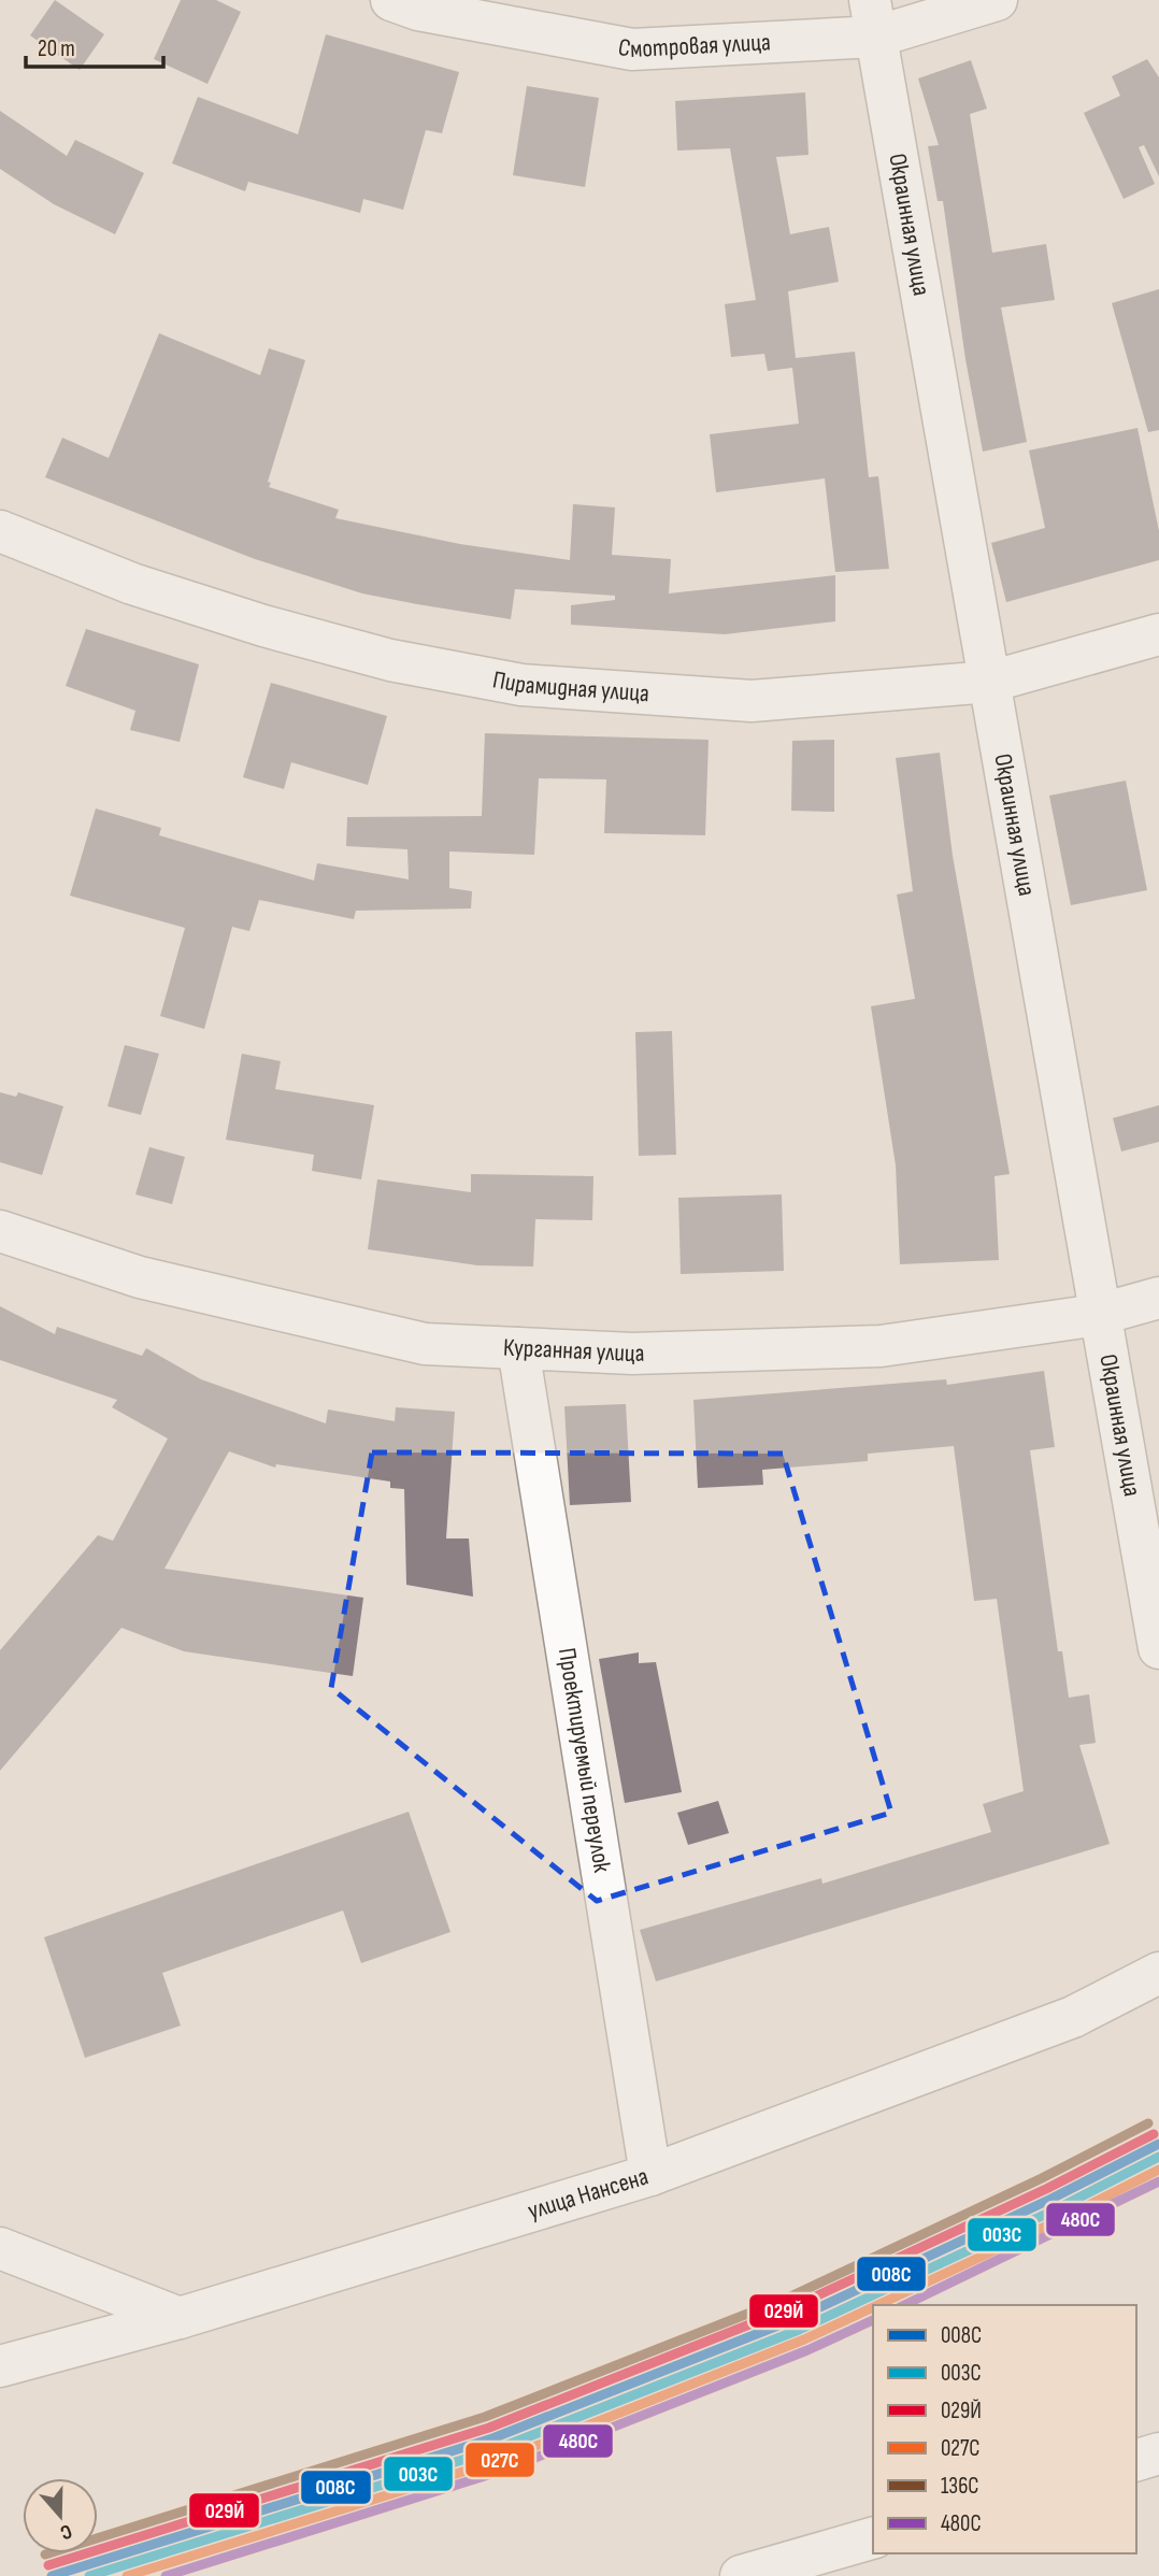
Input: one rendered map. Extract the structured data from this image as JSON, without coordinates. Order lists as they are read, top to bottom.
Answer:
{
  "streets": {
    "street": [
      "Смотровая улица",
      "Окраинная улица",
      "Пирамидная улица",
      "Курганная улица",
      "Проектируемый переулок",
      "улица Нансена"
    ]
  },
  "crossings": [
    ["Смотровая улица", "Окраинная улица"],
    ["Окраинная улица", "Пирамидная улица"],
    ["Окраинная улица", "Курганная улица"],
    ["Курганная улица", "Проектируемый переулок"],
    ["Проектируемый переулок", "улица Нансена"]
  ],
  "lines": [
    "transit line 136С",
    "transit line 029Й",
    "transit line 008С",
    "transit line 003С",
    "transit line 027С",
    "transit line 480С"
  ],
  "legend": [
    "008С",
    "003С",
    "029Й",
    "027С",
    "136С",
    "480С"
  ],
  "scale_bar": "20 m",
  "north": "bottom"
}
